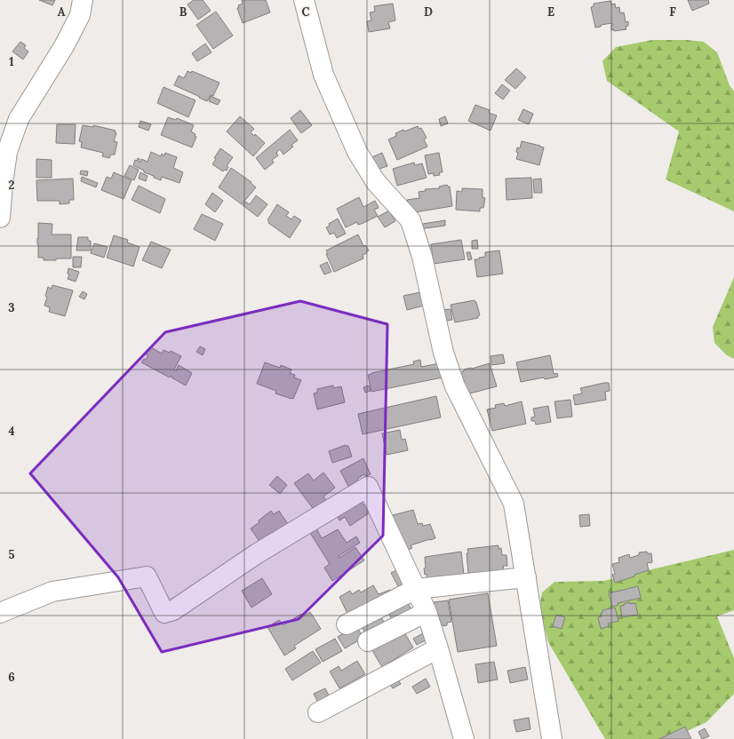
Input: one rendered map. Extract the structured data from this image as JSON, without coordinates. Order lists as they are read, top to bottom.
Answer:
{
  "grid": {
    "columns": [
      "A",
      "B",
      "C",
      "D",
      "E",
      "F"
    ],
    "rows": [
      "1",
      "2",
      "3",
      "4",
      "5",
      "6"
    ]
  }
}
